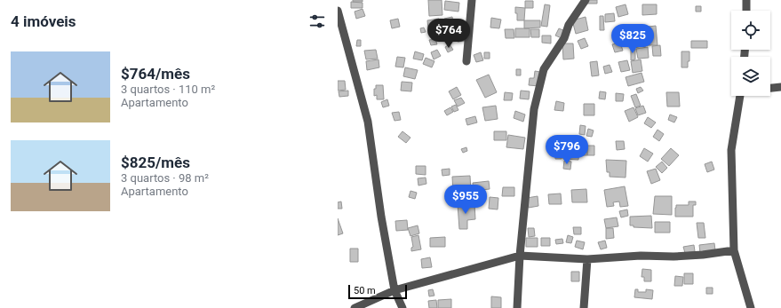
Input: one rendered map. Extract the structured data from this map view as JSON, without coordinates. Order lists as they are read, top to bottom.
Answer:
{
  "scale_bar": "50 m",
  "page": {
    "heading": "4 imóveis",
    "price": [
      "$764",
      "$825",
      "$796",
      "$955"
    ],
    "list": [
      {
        "name": "$764/mês",
        "note": "3 quartos · 110 m² · Apartamento"
      },
      {
        "name": "$825/mês",
        "note": "3 quartos · 98 m² · Apartamento"
      }
    ],
    "scale": "50 m"
  }
}
